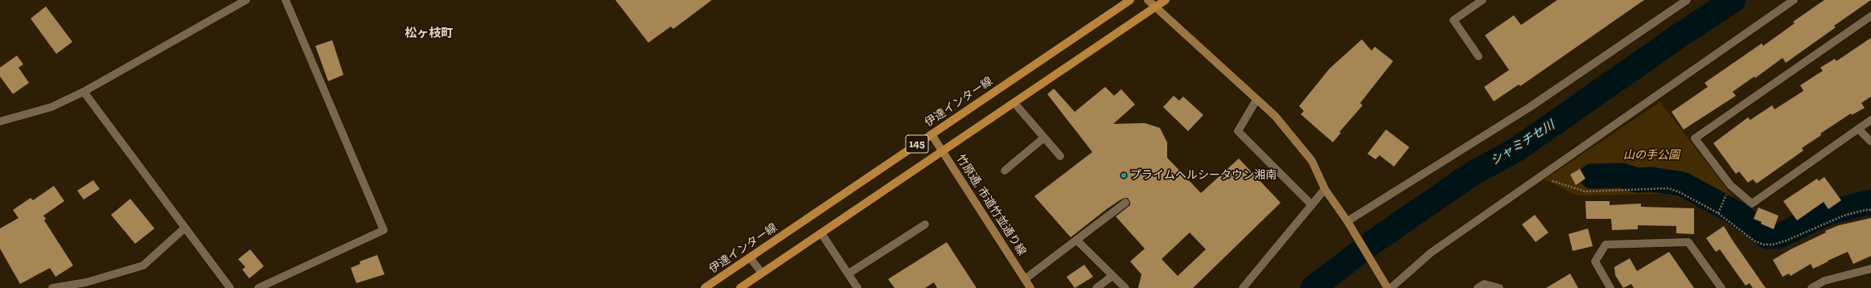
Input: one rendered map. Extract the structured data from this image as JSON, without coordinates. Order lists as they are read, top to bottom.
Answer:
{
  "streets": {
    "main road": ["伊達インター線", "145"],
    "street": ["竹原通, 市道竹並通り線"]
  },
  "crossings": [
    ["伊達インター線", "竹原通, 市道竹並通り線"],
    ["145", "竹原通, 市道竹並通り線"]
  ],
  "districts": ["松ヶ枝町"],
  "water": ["シャミチセ川"],
  "parks": ["山の手公園"],
  "places": ["プライムヘルシータウン湘南"]
}
